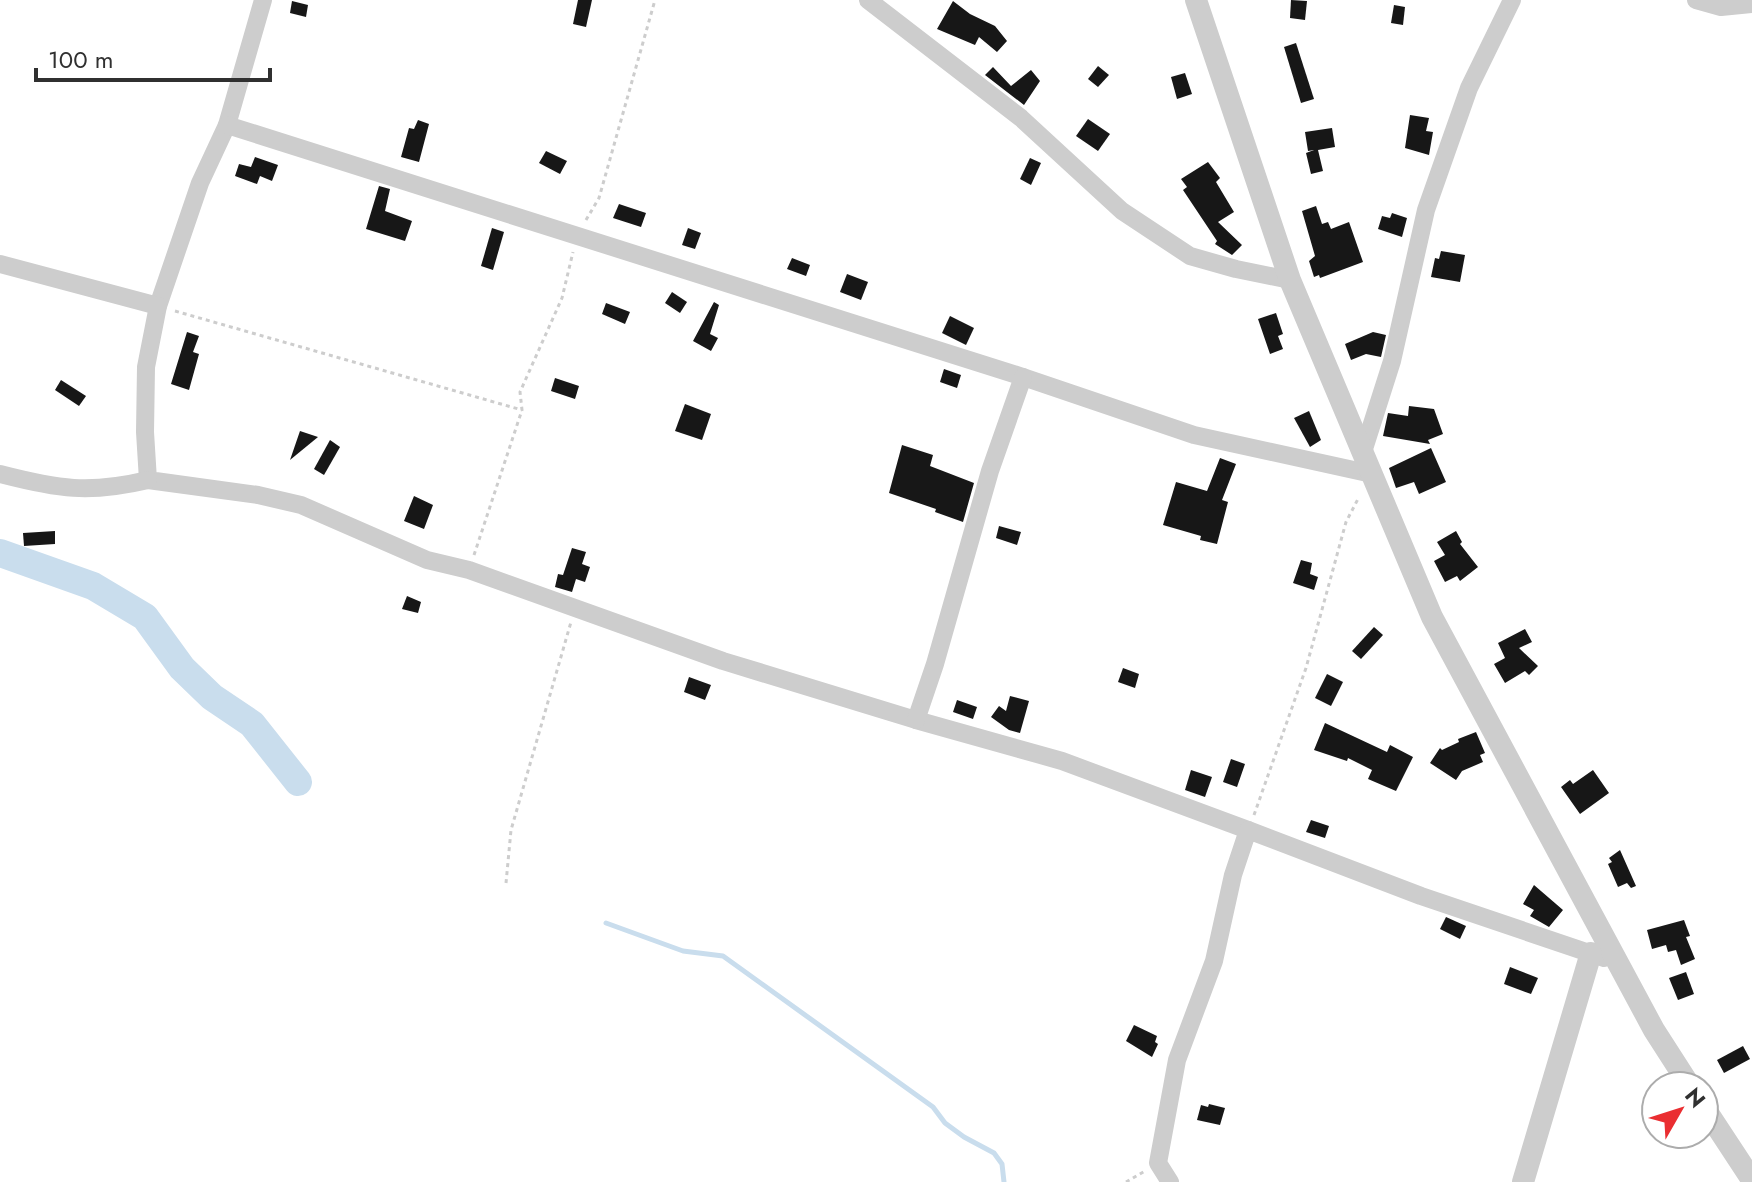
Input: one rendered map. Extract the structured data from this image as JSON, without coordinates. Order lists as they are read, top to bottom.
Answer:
{
  "scale_bar": "100 m",
  "north": "top right"
}
